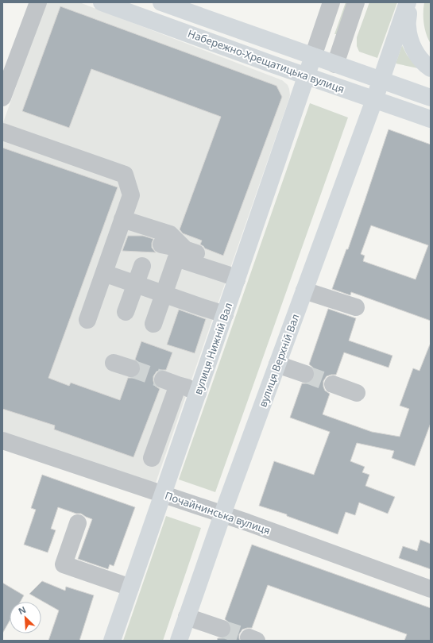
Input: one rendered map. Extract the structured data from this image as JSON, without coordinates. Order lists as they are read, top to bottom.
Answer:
{
  "streets": {
    "main road": ["Набережно-Хрещатицька вулиця", "вулиця Нижній Вал", "вулиця Верхній Вал"],
    "street": ["Почайнинська вулиця"]
  },
  "crossings": [
    ["Набережно-Хрещатицька вулиця", "вулиця Нижній Вал"],
    ["Набережно-Хрещатицька вулиця", "вулиця Верхній Вал"],
    ["вулиця Нижній Вал", "Почайнинська вулиця"],
    ["вулиця Верхній Вал", "Почайнинська вулиця"]
  ],
  "north": "top left"
}
